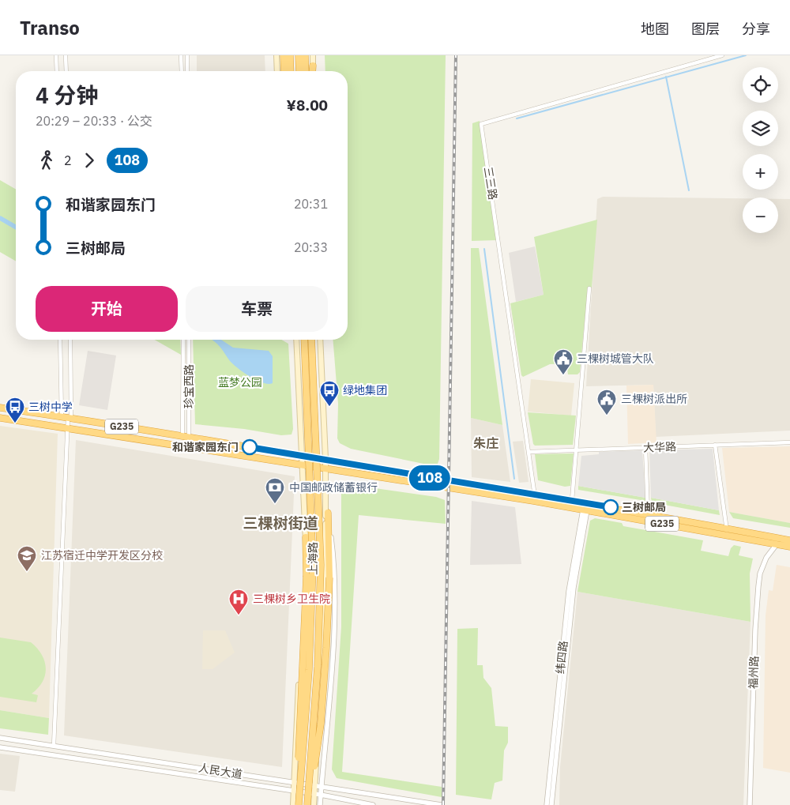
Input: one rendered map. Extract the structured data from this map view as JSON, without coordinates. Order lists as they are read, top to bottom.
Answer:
{
  "streets": {
    "highway": ["G235", "上海路"],
    "street": [
      "三三路",
      "珍宝西路",
      "大华路",
      "纬四路",
      "福州路",
      "人民大道"
    ]
  },
  "crossings": [
    ["三三路", "大华路"],
    ["珍宝西路", "G235"],
    ["G235", "上海路"],
    ["G235", "纬四路"],
    ["G235", "福州路"],
    ["上海路", "人民大道"]
  ],
  "districts": ["朱庄", "三棵树街道"],
  "parks": ["蓝梦公园"],
  "places": {
    "public building": ["三棵树城管大队", "三棵树派出所"],
    "bus stop": ["绿地集团", "三树中学"],
    "other": ["和谐家园东门", "三树邮局"],
    "bank": ["中国邮政储蓄银行"],
    "school or university": ["江苏宿迁中学开发区分校"],
    "hospital": ["三棵树乡卫生院"]
  },
  "lines": ["bus line 108"],
  "page": {
    "header": "Transo",
    "nav": ["地图", "图层", "分享"],
    "on_map": "108",
    "map_buttons": ["+", "−"],
    "heading": ["4 分钟", "20:29 – 20:33 · 公交", "¥8.00"],
    "legs": ["2", "108"],
    "list": [
      {
        "name": "和谐家园东门",
        "value": "20:31"
      },
      {
        "name": "三树邮局",
        "value": "20:33"
      }
    ],
    "buttons": ["开始", "车票"]
  }
}
